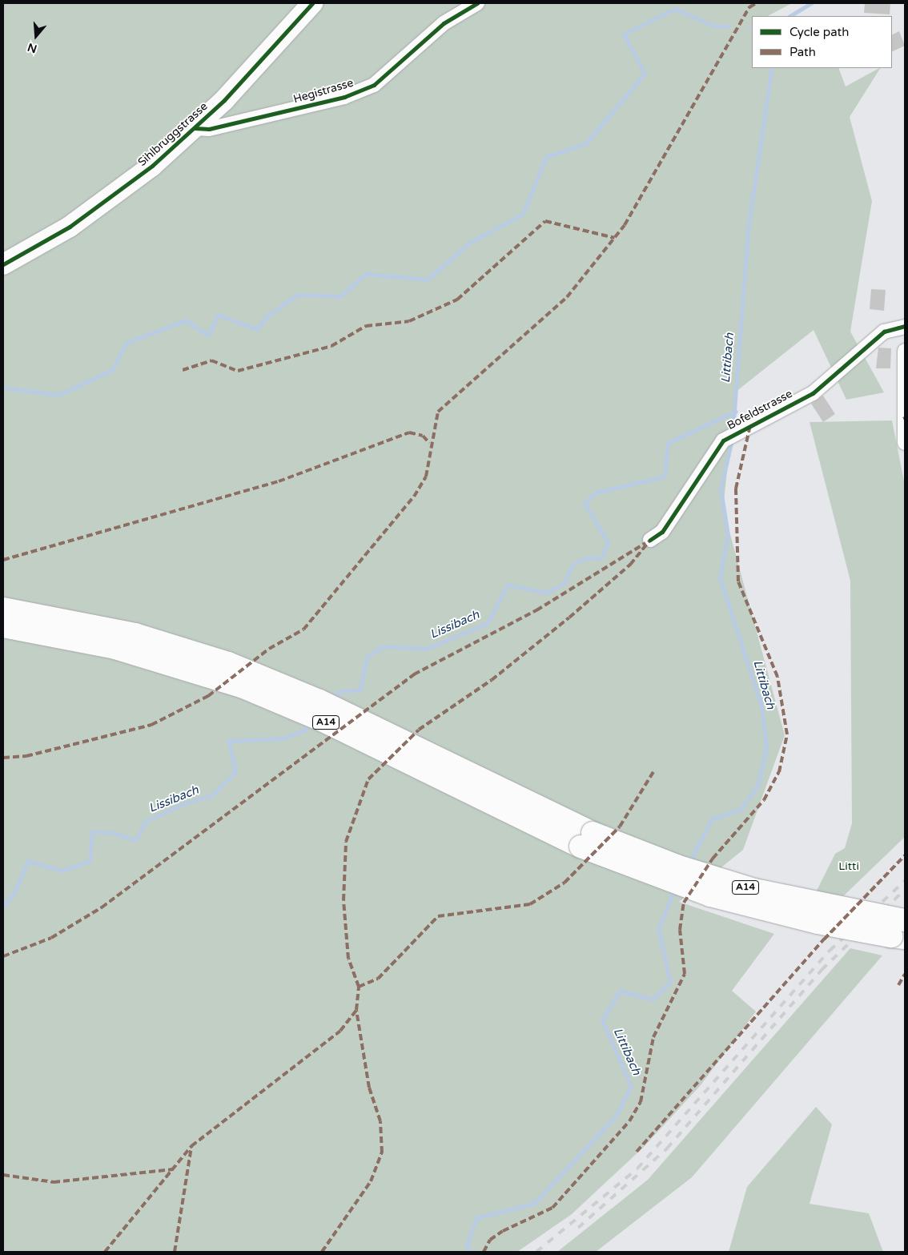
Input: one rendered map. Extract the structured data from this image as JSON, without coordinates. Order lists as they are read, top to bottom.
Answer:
{
  "streets": {
    "highway": ["A14"],
    "main road": ["Sihlbruggstrasse"],
    "street": ["Hegistrasse", "Bofeldstrasse"]
  },
  "crossings": [
    ["Hegistrasse", "Sihlbruggstrasse"]
  ],
  "water": ["Littibach", "Lissibach"],
  "parks": ["Litti"],
  "legend": ["Cycle path", "Path"],
  "north": "bottom"
}
